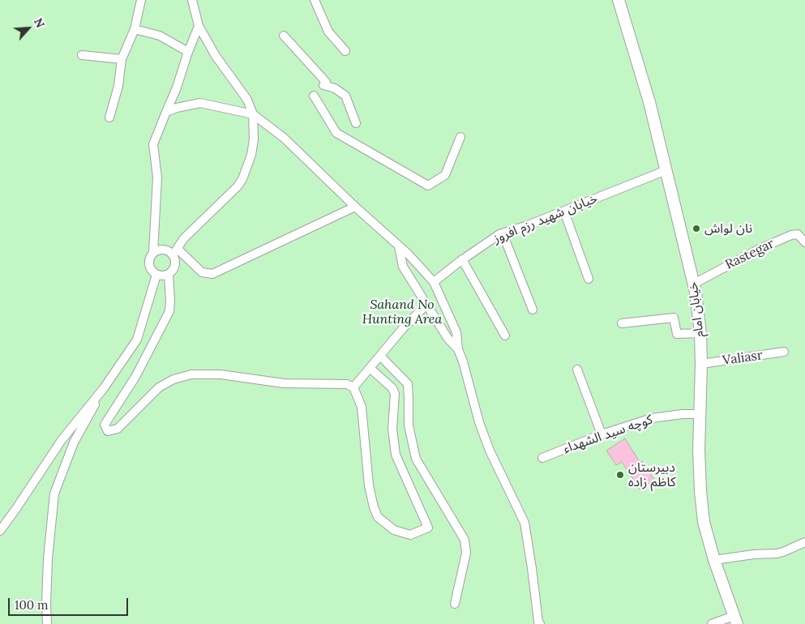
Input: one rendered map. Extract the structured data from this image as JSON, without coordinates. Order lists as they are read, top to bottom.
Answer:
{
  "streets": {
    "street": [
      "خیابان شهید رزم افروز",
      "Rastegar",
      "خیابان امام",
      "Valiasr",
      "کوچه سید الشهداء"
    ]
  },
  "crossings": [
    ["خیابان شهید رزم افروز", "خیابان امام"],
    ["Rastegar", "خیابان امام"],
    ["خیابان امام", "Valiasr"],
    ["خیابان امام", "کوچه سید الشهداء"]
  ],
  "parks": ["Sahand No Hunting Area"],
  "places": ["نان لواش", "دبیرستان کاظم زاده"],
  "scale_bar": "100 m",
  "north": "top right"
}
